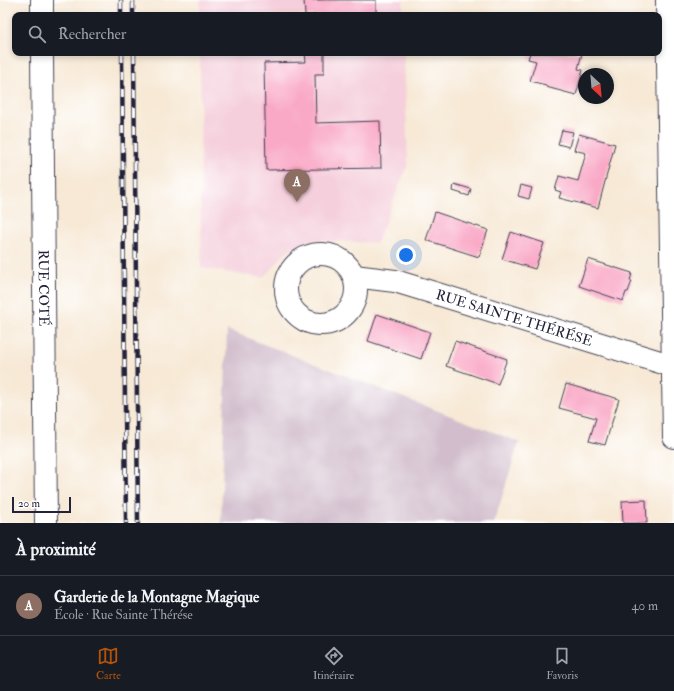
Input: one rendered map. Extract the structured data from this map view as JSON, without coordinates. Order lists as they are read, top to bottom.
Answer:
{
  "streets": {
    "street": ["RUE COTÉ", "RUE SAINTE THÉRÉSE"]
  },
  "scale_bar": "20 m",
  "north": "bottom right",
  "page": {
    "search": "Rechercher",
    "pins": "A",
    "scale": "20 m",
    "heading": "À proximité",
    "list": [
      {
        "mark": "A",
        "name": "Garderie de la Montagne Magique",
        "note": "École · Rue Sainte Thérése",
        "value": "40 m"
      }
    ],
    "nav": ["Carte", "Itinéraire", "Favoris"]
  }
}
